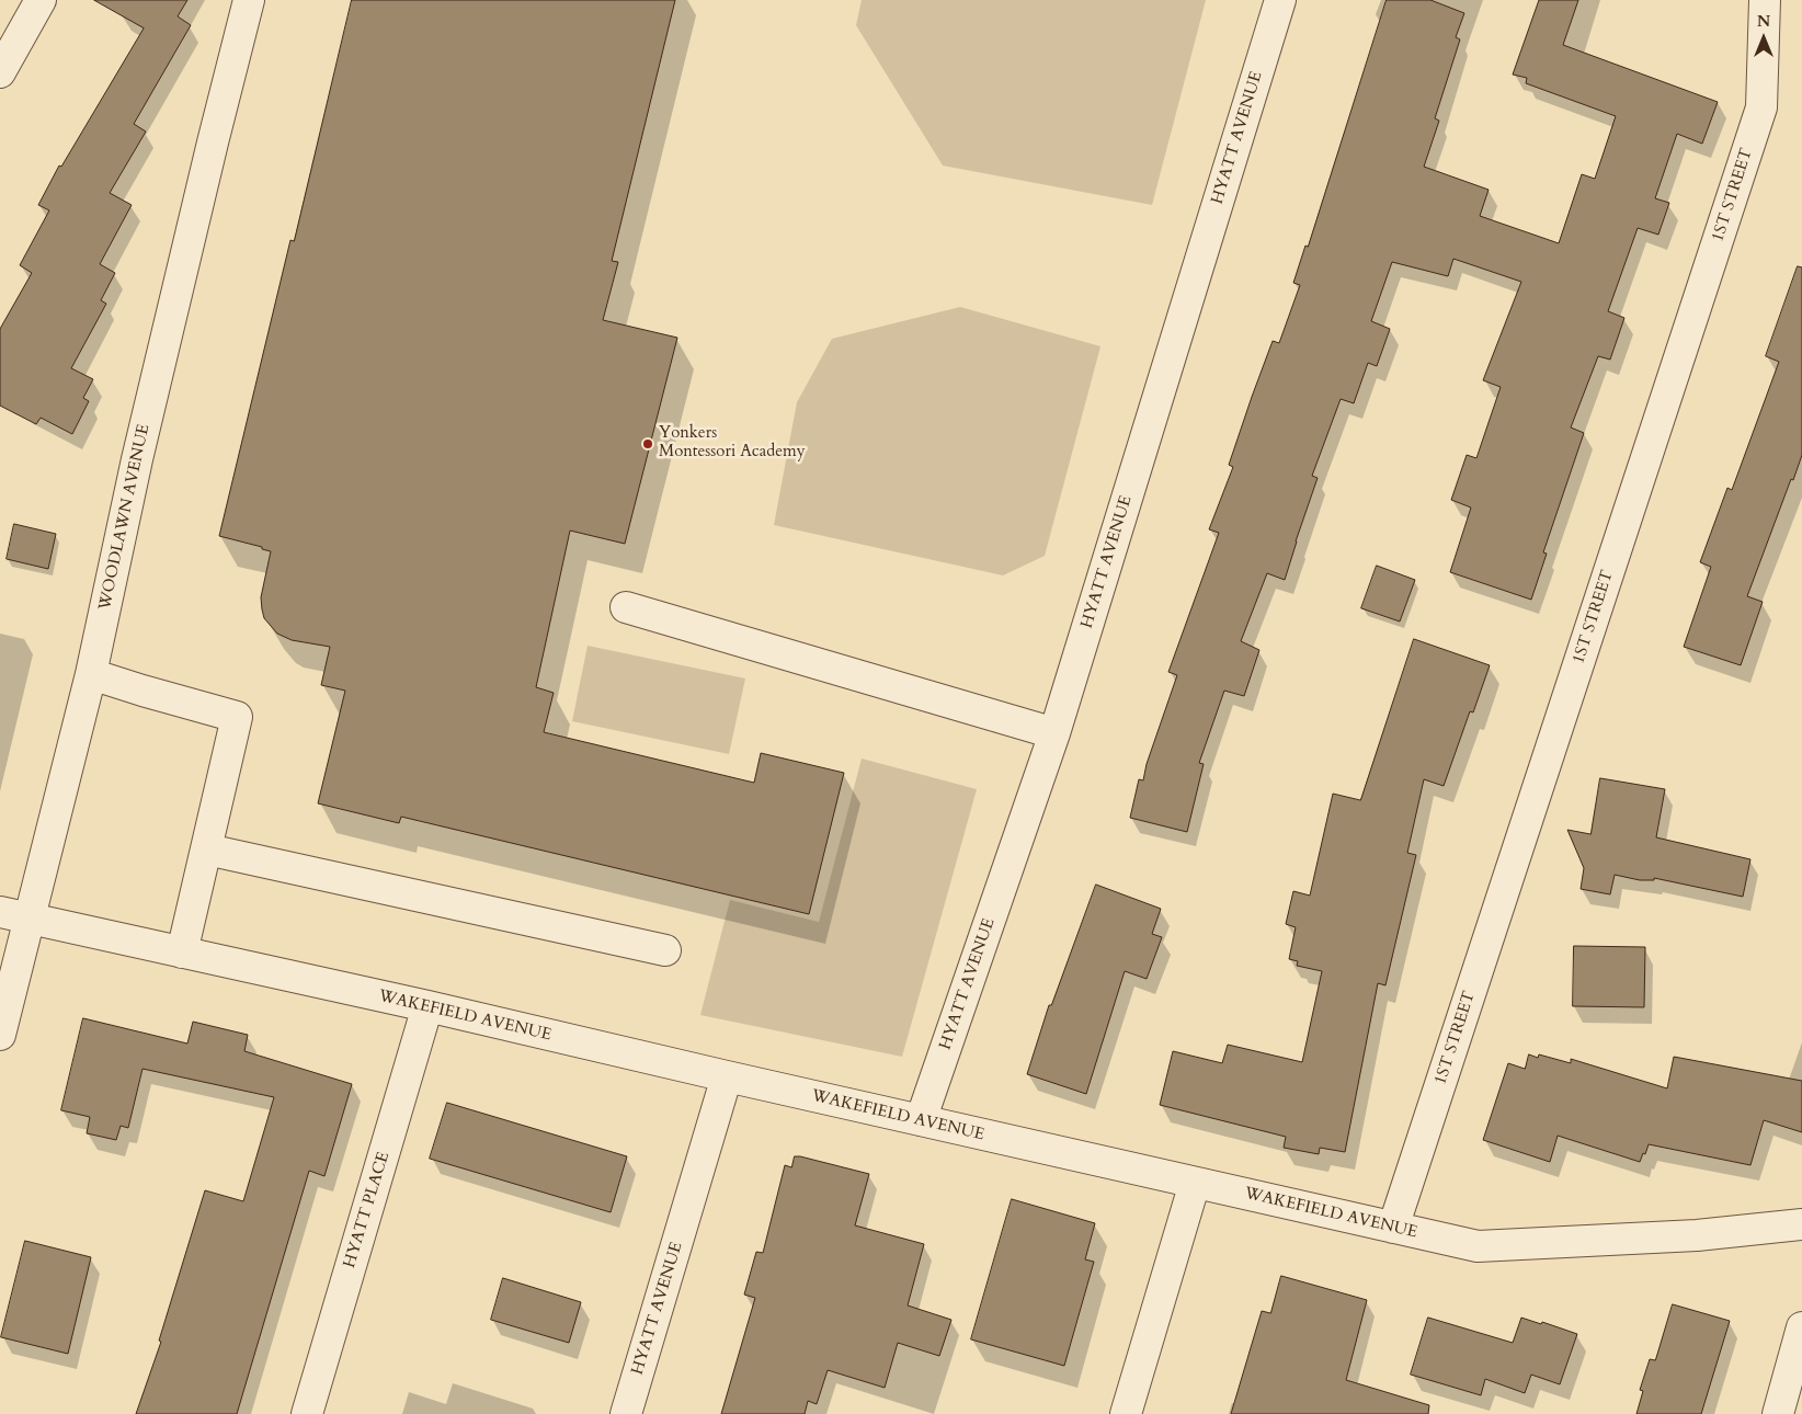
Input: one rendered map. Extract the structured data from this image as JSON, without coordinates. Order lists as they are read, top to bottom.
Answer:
{
  "streets": {
    "street": [
      "HYATT AVENUE",
      "1ST STREET",
      "WOODLAWN AVENUE",
      "WAKEFIELD AVENUE",
      "HYATT PLACE"
    ]
  },
  "crossings": [
    ["HYATT AVENUE", "WAKEFIELD AVENUE"],
    ["1ST STREET", "WAKEFIELD AVENUE"],
    ["WOODLAWN AVENUE", "WAKEFIELD AVENUE"],
    ["WAKEFIELD AVENUE", "HYATT PLACE"]
  ],
  "places": ["Yonkers Montessori Academy"],
  "north": "top"
}
